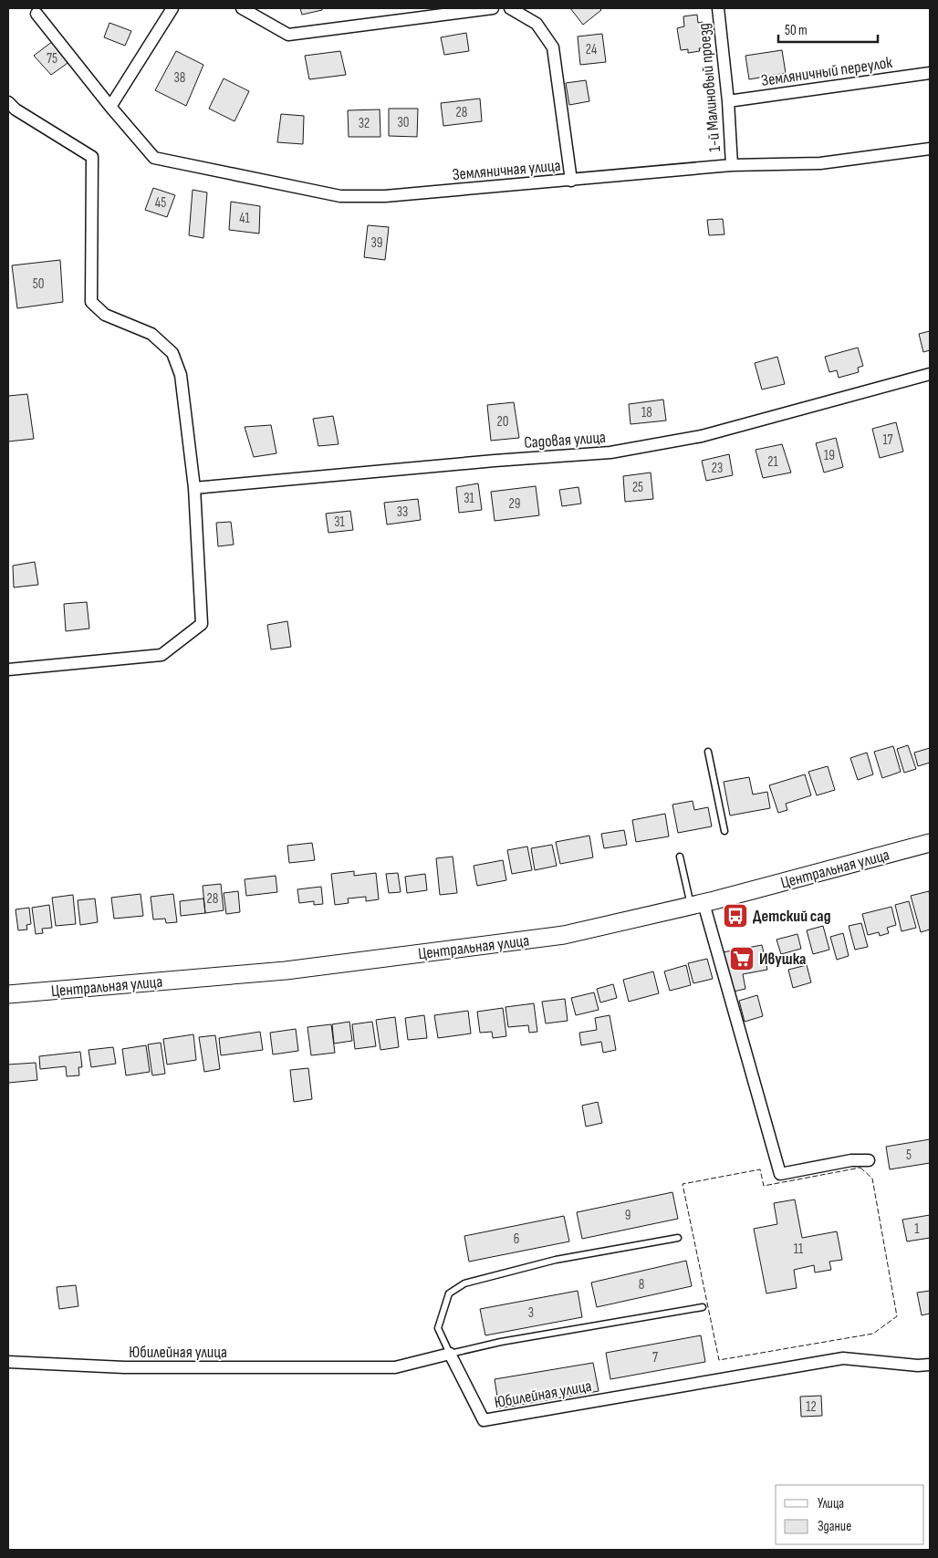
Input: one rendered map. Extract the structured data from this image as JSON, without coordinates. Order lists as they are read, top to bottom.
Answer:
{
  "streets": {
    "street": [
      "Земляничный переулок",
      "1-й Малиновый проезд",
      "Земляничная улица",
      "Садовая улица",
      "Центральная улица",
      "Юбилейная улица"
    ]
  },
  "crossings": [
    ["Земляничный переулок", "1-й Малиновый проезд"],
    ["1-й Малиновый проезд", "Земляничная улица"]
  ],
  "places": {
    "bus stop": ["Детский сад"],
    "supermarket": ["Ивушка"]
  },
  "house_numbers": [
    "24",
    "75",
    "38",
    "28",
    "30",
    "32",
    "45",
    "41",
    "39",
    "50",
    "18",
    "20",
    "17",
    "19",
    "21",
    "23",
    "25",
    "31",
    "29",
    "33",
    "31",
    "28",
    "5",
    "9",
    "1",
    "6",
    "11",
    "8",
    "3",
    "7",
    "12"
  ],
  "legend": ["Улица", "Здание"],
  "scale_bar": "50 m"
}
